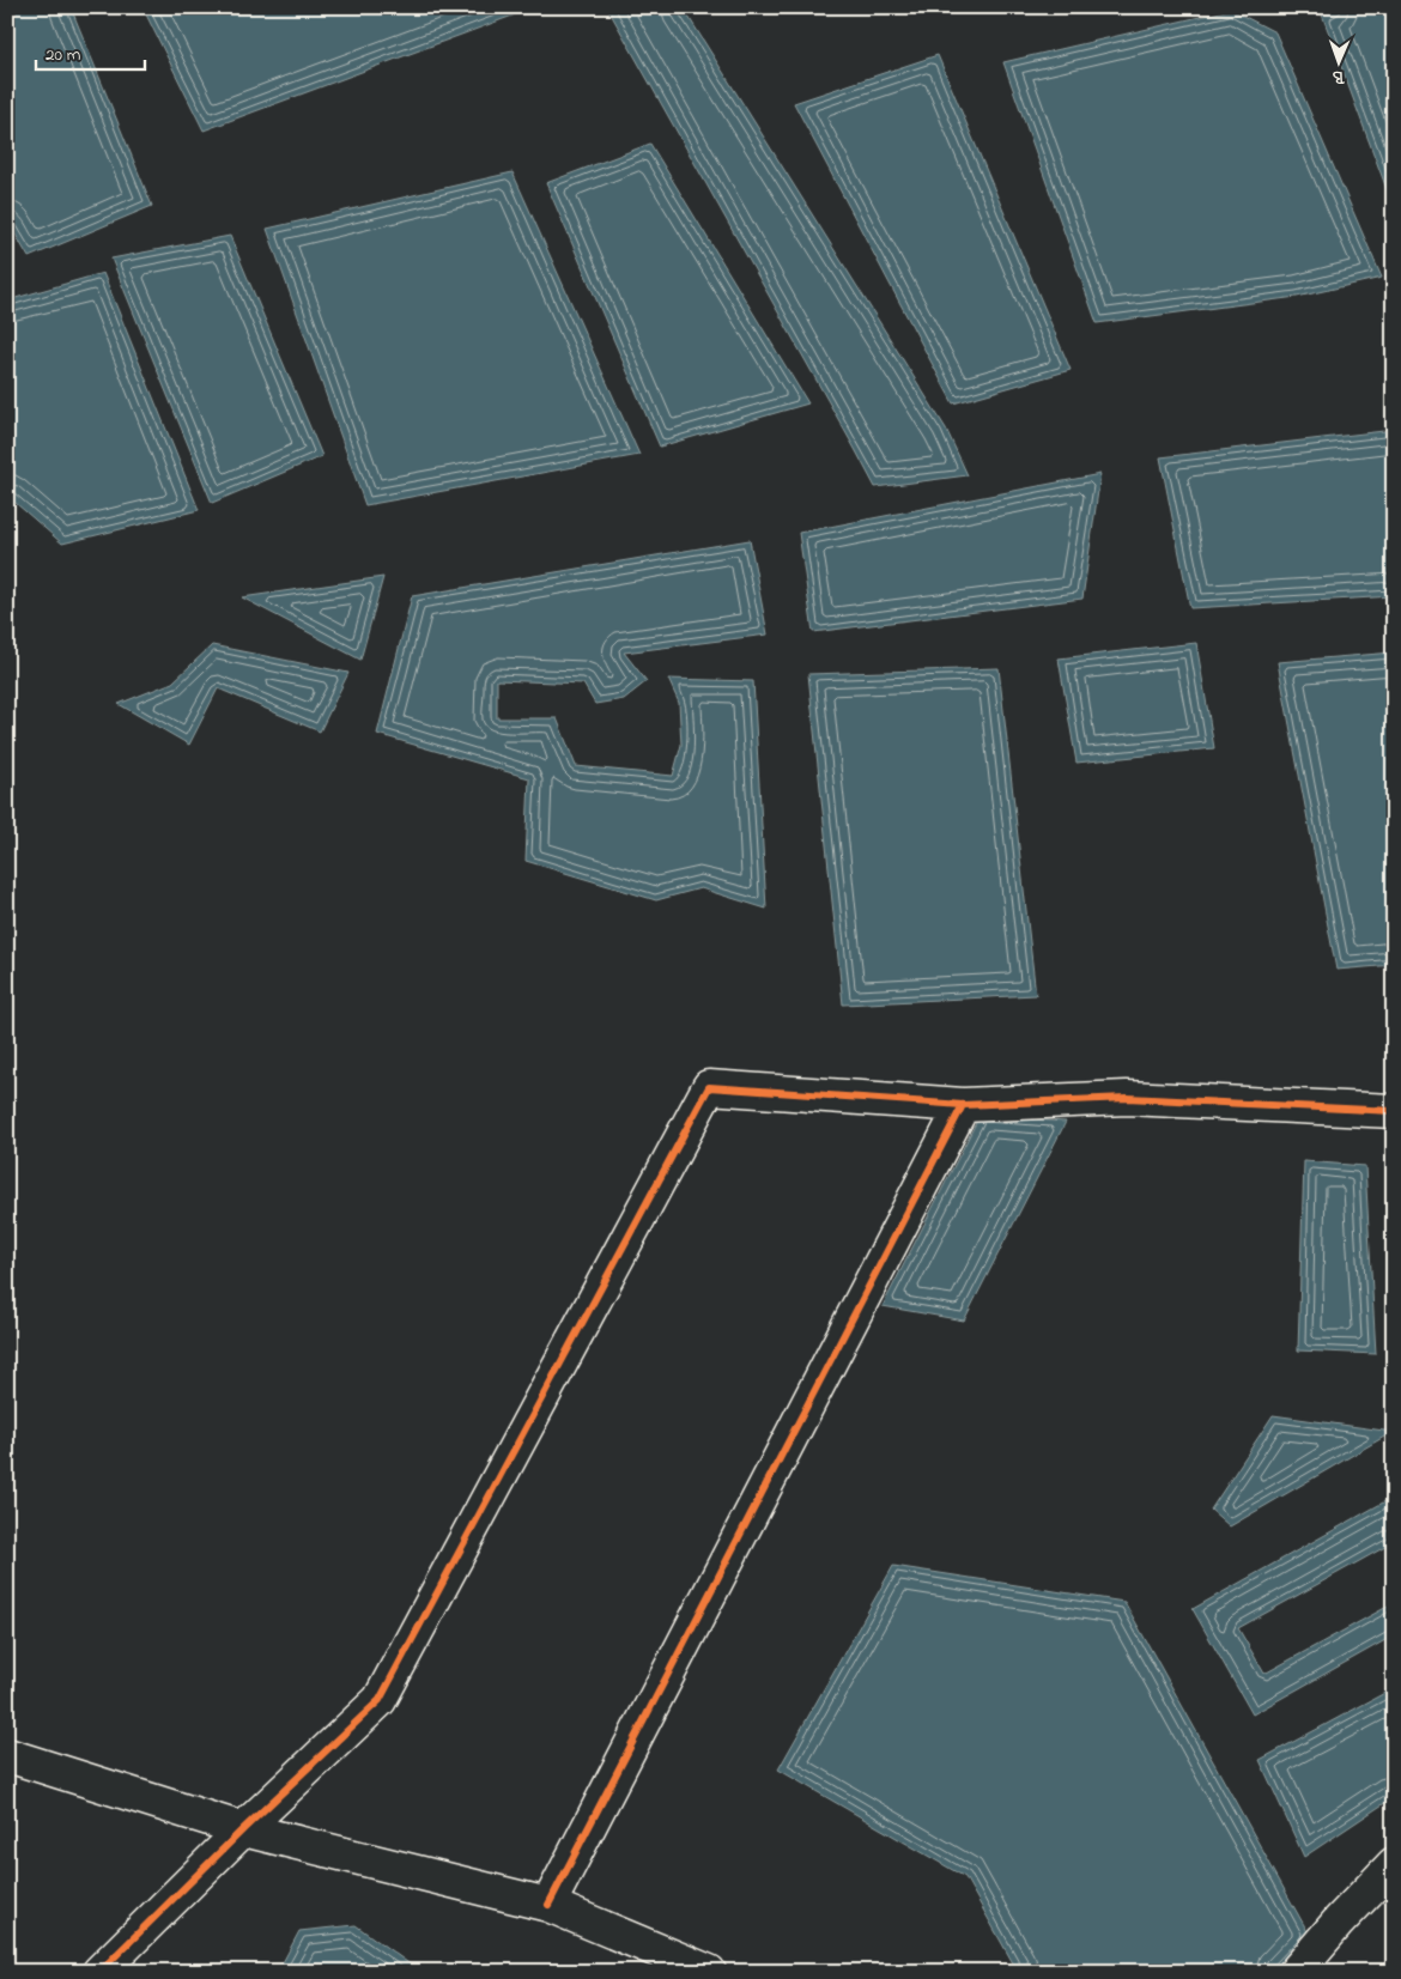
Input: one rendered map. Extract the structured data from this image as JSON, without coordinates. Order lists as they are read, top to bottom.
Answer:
{
  "scale_bar": "20 m",
  "north": "bottom"
}
